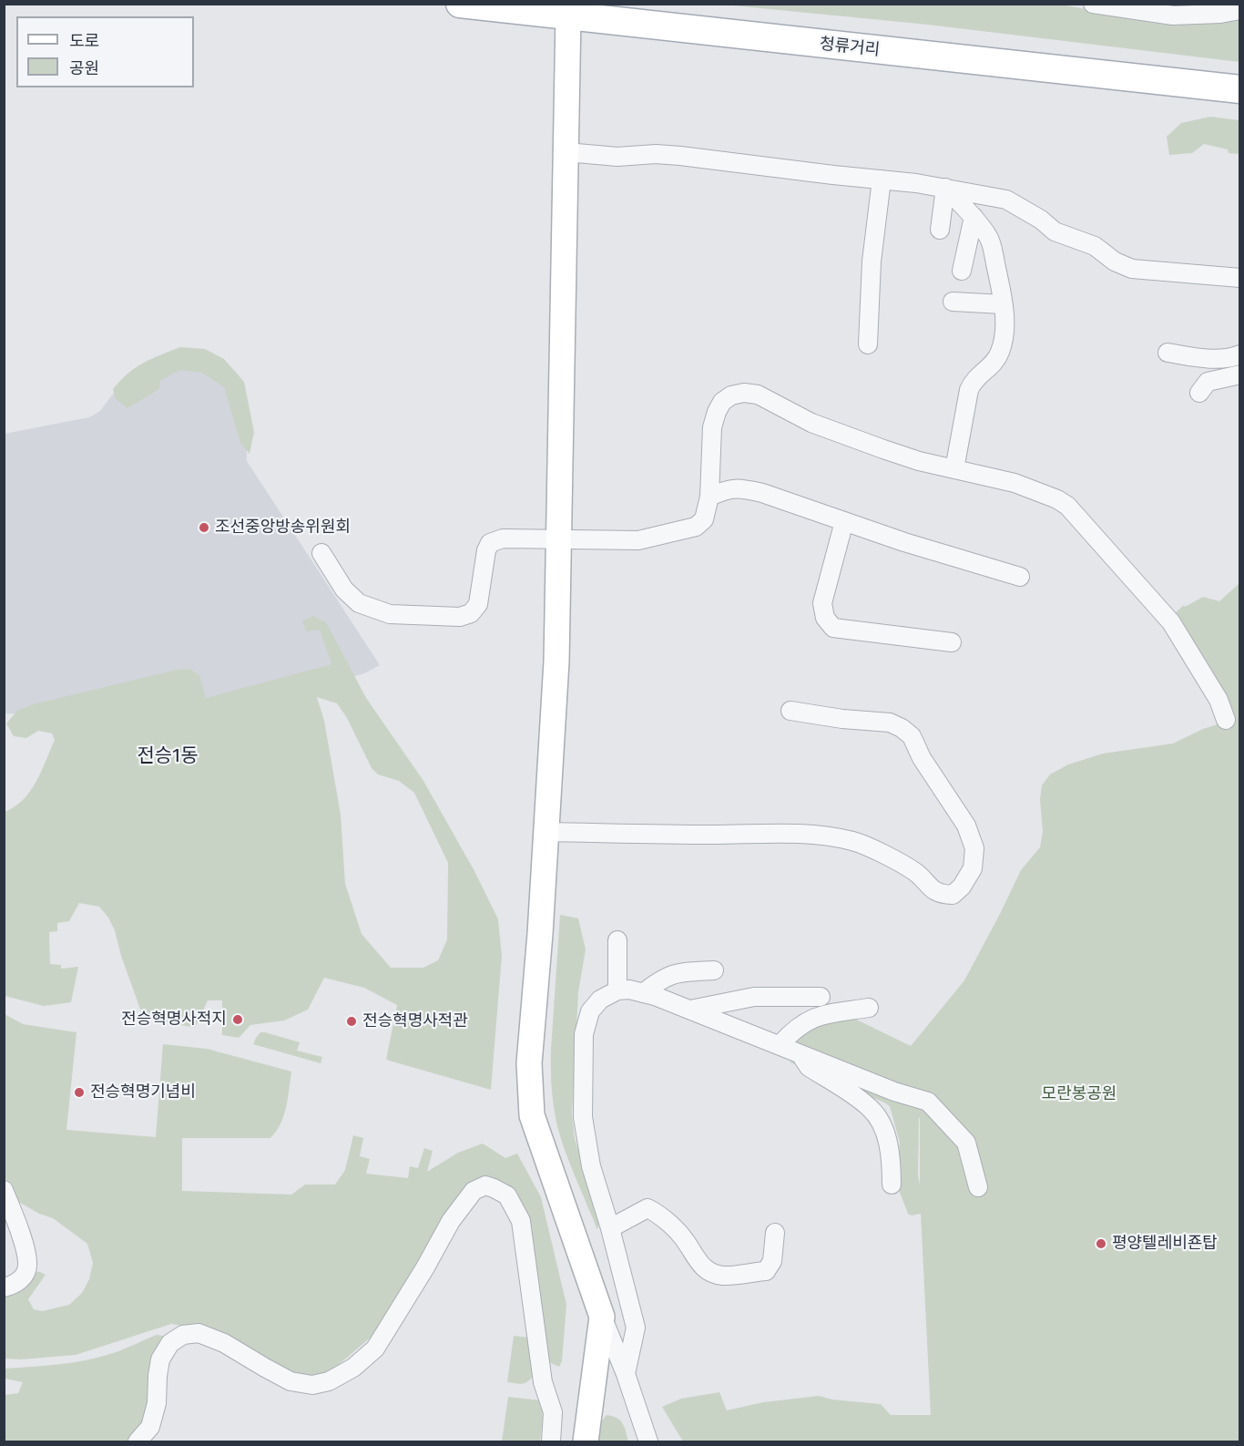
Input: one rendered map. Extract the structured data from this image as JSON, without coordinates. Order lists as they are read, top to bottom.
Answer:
{
  "streets": {
    "main road": ["청류거리"]
  },
  "districts": ["전승1동"],
  "parks": ["모란봉공원"],
  "places": [
    "조선중앙방송위원회",
    "전승혁명사적지",
    "전승혁명사적관",
    "전승혁명기념비",
    "평양텔레비죤탑"
  ],
  "legend": ["도로", "공원"]
}
